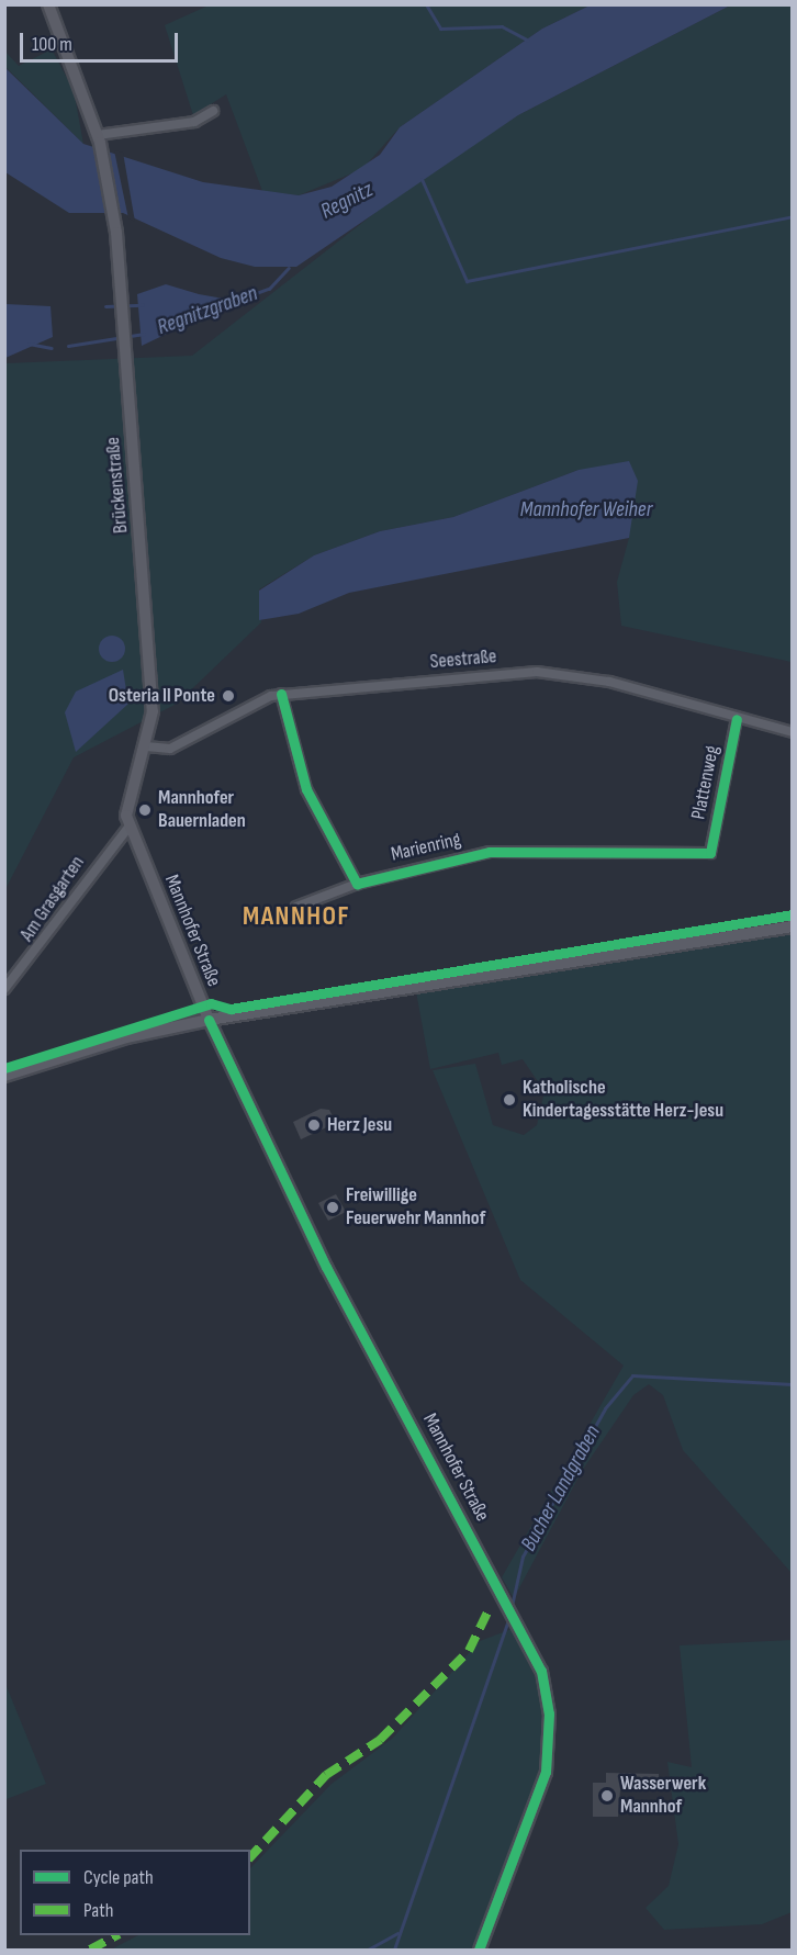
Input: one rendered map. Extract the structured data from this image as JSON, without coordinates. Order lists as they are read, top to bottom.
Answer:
{
  "streets": {
    "main road": ["Brückenstraße", "Mannhofer Straße"],
    "street": [
      "Seestraße",
      "Plattenweg",
      "Marienring",
      "Am Grasgarten"
    ]
  },
  "crossings": [
    ["Brückenstraße", "Seestraße"],
    ["Brückenstraße", "Mannhofer Straße"],
    ["Seestraße", "Plattenweg"],
    ["Seestraße", "Mannhofer Straße"],
    ["Plattenweg", "Marienring"],
    ["Am Grasgarten", "Mannhofer Straße"]
  ],
  "districts": ["MANNHOF"],
  "water": [
    "Regnitz",
    "Regnitzgraben",
    "Mannhofer Weiher",
    "Bucher Landgraben"
  ],
  "places": [
    "Osteria Il Ponte",
    "Mannhofer Bauernladen",
    "Katholische Kindertagesstätte Herz-Jesu",
    "Herz Jesu",
    "Freiwillige Feuerwehr Mannhof",
    "Wasserwerk Mannhof"
  ],
  "legend": ["Cycle path", "Path"],
  "scale_bar": "100 m"
}
